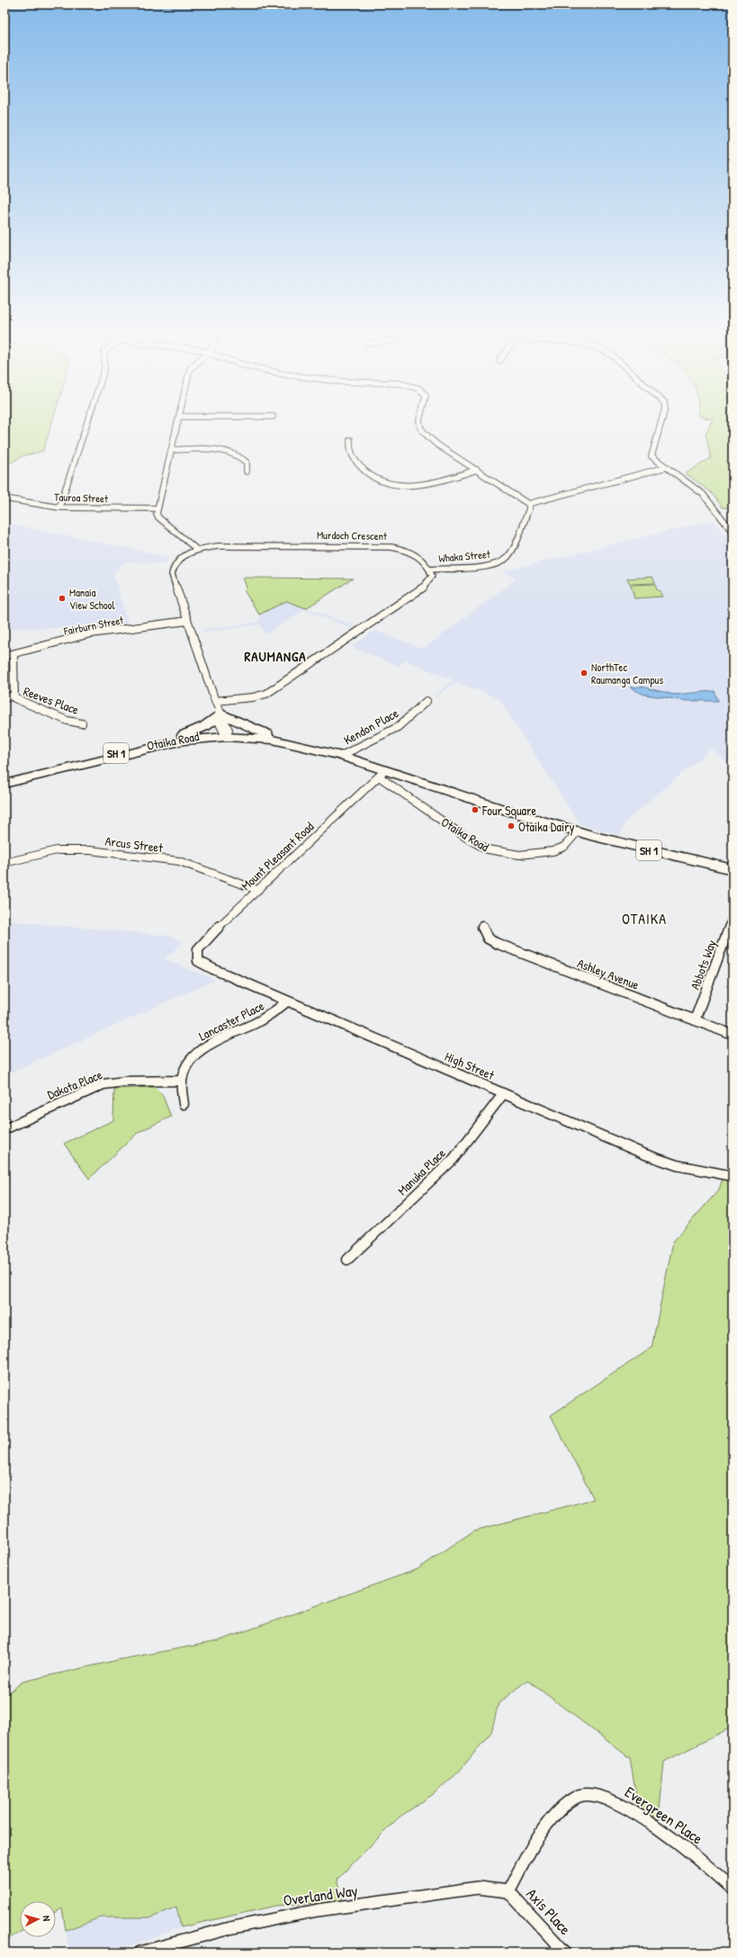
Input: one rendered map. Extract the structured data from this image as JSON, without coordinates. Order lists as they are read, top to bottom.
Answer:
{
  "streets": {
    "highway": ["Otaika Road", "SH 1"],
    "street": [
      "Tauroa Street",
      "Murdoch Crescent",
      "Whaka Street",
      "Fairburn Street",
      "Reeves Place",
      "Kendon Place",
      "Arcus Street",
      "Mount Pleasant Road",
      "Abbots Way",
      "Ashley Avenue",
      "Lancaster Place",
      "High Street",
      "Dakota Place",
      "Manuka Place",
      "Evergreen Place",
      "Overland Way",
      "Axis Place"
    ]
  },
  "crossings": [
    ["Murdoch Crescent", "Whaka Street"],
    ["Murdoch Crescent", "Fairburn Street"],
    ["Murdoch Crescent", "Otaika Road"],
    ["Fairburn Street", "Reeves Place"],
    ["Kendon Place", "Otaika Road"],
    ["Otaika Road", "Mount Pleasant Road"],
    ["Arcus Street", "Mount Pleasant Road"],
    ["Mount Pleasant Road", "High Street"],
    ["Abbots Way", "Ashley Avenue"],
    ["Lancaster Place", "High Street"],
    ["Lancaster Place", "Dakota Place"],
    ["High Street", "Manuka Place"],
    ["Evergreen Place", "Overland Way"],
    ["Evergreen Place", "Axis Place"],
    ["Overland Way", "Axis Place"]
  ],
  "districts": ["RAUMANGA", "OTAIKA"],
  "places": [
    "Manaia View School",
    "NorthTec Raumanga Campus",
    "Four Square",
    "Otaika Dairy"
  ],
  "north": "right"
}
